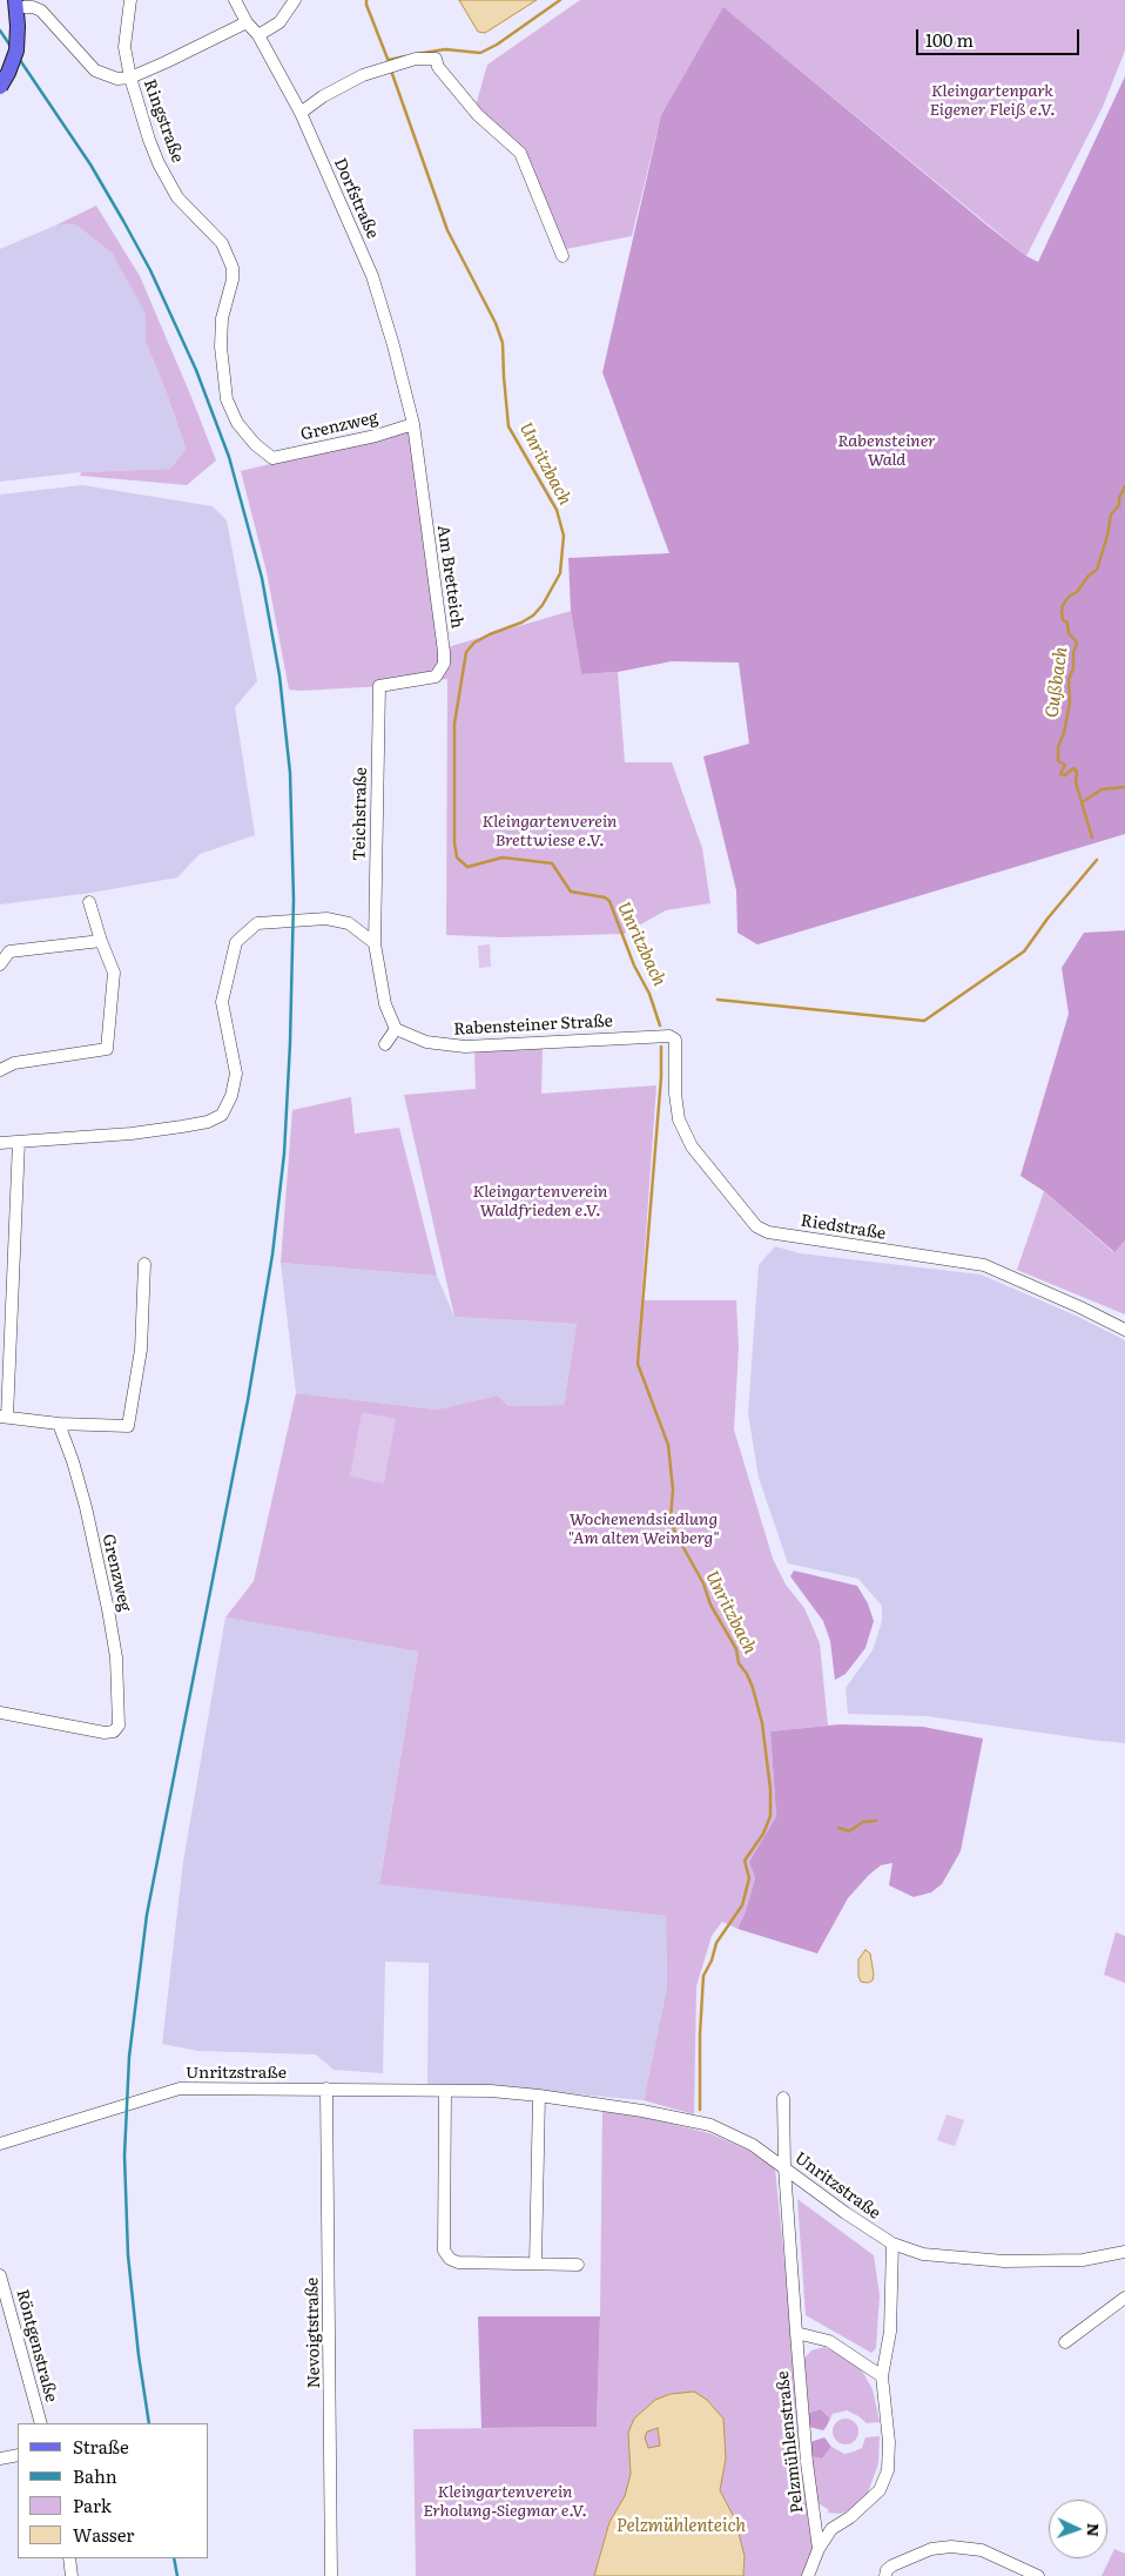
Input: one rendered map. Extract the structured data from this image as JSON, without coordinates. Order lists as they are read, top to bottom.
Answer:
{
  "streets": {
    "street": [
      "Ringstraße",
      "Dorfstraße",
      "Grenzweg",
      "Am Bretteich",
      "Teichstraße",
      "Rabensteiner Straße",
      "Riedstraße",
      "Unritzstraße",
      "Nevoigtstraße",
      "Röntgenstraße",
      "Pelzmühlenstraße"
    ]
  },
  "crossings": [
    ["Ringstraße", "Grenzweg"],
    ["Dorfstraße", "Grenzweg"],
    ["Dorfstraße", "Am Bretteich"],
    ["Grenzweg", "Am Bretteich"],
    ["Am Bretteich", "Teichstraße"],
    ["Rabensteiner Straße", "Riedstraße"],
    ["Unritzstraße", "Nevoigtstraße"],
    ["Unritzstraße", "Pelzmühlenstraße"]
  ],
  "water": ["Unritzbach", "Gußbach", "Pelzmühlenteich"],
  "parks": [
    "Kleingartenpark Eigener Fleiß e.V.",
    "Rabensteiner Wald",
    "Kleingartenverein Brettwiese e.V.",
    "Kleingartenverein Waldfrieden e.V.",
    "Wochenendsiedlung \"Am alten Weinberg\"",
    "Kleingartenverein Erholung-Siegmar e.V."
  ],
  "legend": [
    "Straße",
    "Bahn",
    "Park",
    "Wasser"
  ],
  "scale_bar": "100 m",
  "north": "right"
}
